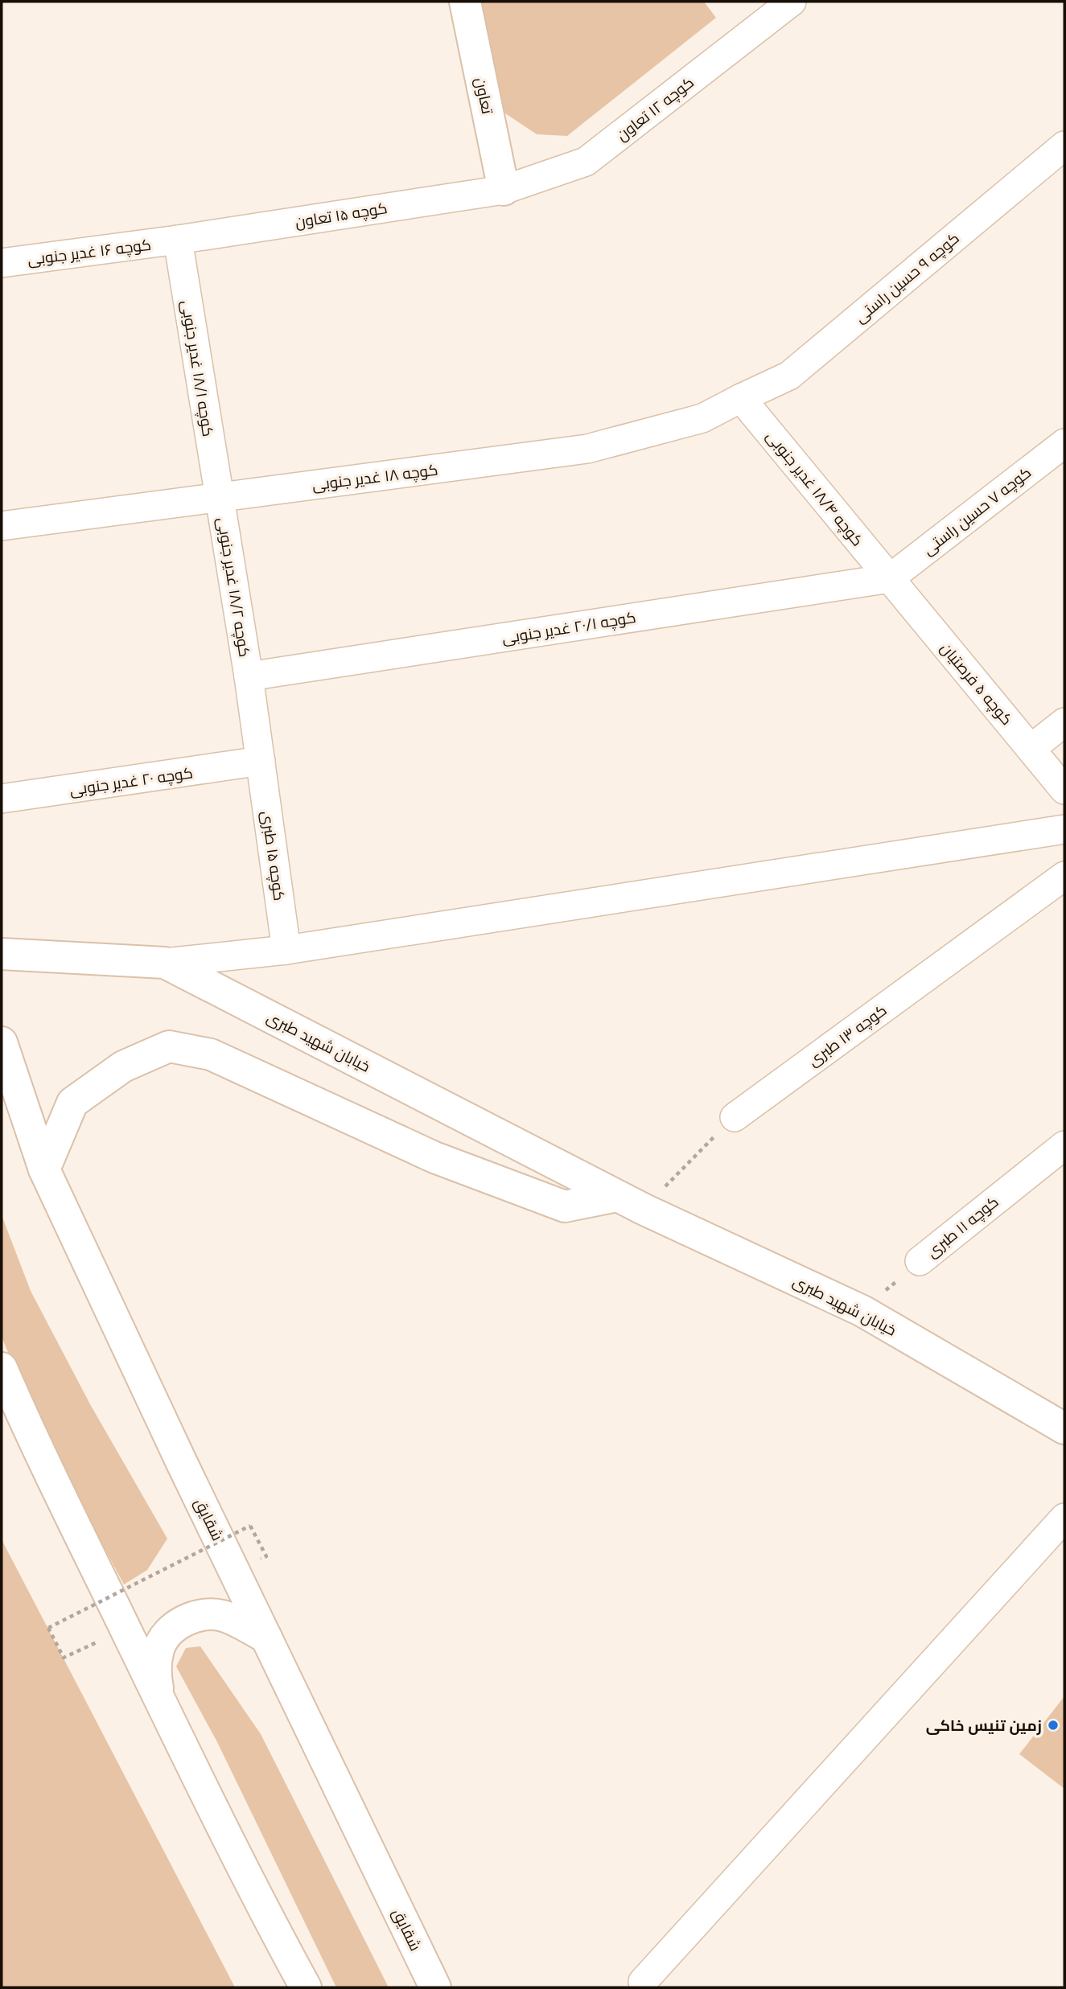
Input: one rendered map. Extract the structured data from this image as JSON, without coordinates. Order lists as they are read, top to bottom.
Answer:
{
  "streets": {
    "street": [
      "تعاون",
      "کوچه ۱۲ تعاون",
      "کوچه ۱۵ تعاون",
      "کوچه ۱۶ غدیر جنوبی",
      "کوچه ۹ حسین راستی",
      "کوچه ۱۸/۱ غدیر جنوبی",
      "کوچه ۱۸ غدیر جنوبی",
      "کوچه ۱۸/۴ غدیر جنوبی",
      "کوچه ۷ حسین راستی",
      "کوچه ۱۸/۲ غدیر جنوبی",
      "کوچه ۲۰/۱ غدیر جنوبی",
      "کوچه ۵ فرصتیان",
      "کوچه ۲۰ غدیر جنوبی",
      "کوچه ۱۵ طبری",
      "کوچه ۱۳ طبری",
      "خیابان شهید طبری",
      "کوچه ۱۱ طبری",
      "شقایق"
    ]
  },
  "crossings": [
    ["تعاون", "کوچه ۱۲ تعاون"],
    ["تعاون", "کوچه ۱۵ تعاون"],
    ["کوچه ۱۲ تعاون", "کوچه ۱۵ تعاون"],
    ["کوچه ۱۵ تعاون", "کوچه ۱۶ غدیر جنوبی"],
    ["کوچه ۱۵ تعاون", "کوچه ۱۸/۱ غدیر جنوبی"],
    ["کوچه ۱۶ غدیر جنوبی", "کوچه ۱۸/۱ غدیر جنوبی"],
    ["کوچه ۹ حسین راستی", "کوچه ۱۸ غدیر جنوبی"],
    ["کوچه ۹ حسین راستی", "کوچه ۱۸/۴ غدیر جنوبی"],
    ["کوچه ۱۸/۱ غدیر جنوبی", "کوچه ۱۸ غدیر جنوبی"],
    ["کوچه ۱۸/۱ غدیر جنوبی", "کوچه ۱۸/۲ غدیر جنوبی"],
    ["کوچه ۱۸ غدیر جنوبی", "کوچه ۱۸/۴ غدیر جنوبی"],
    ["کوچه ۱۸ غدیر جنوبی", "کوچه ۱۸/۲ غدیر جنوبی"],
    ["کوچه ۱۸/۴ غدیر جنوبی", "کوچه ۷ حسین راستی"],
    ["کوچه ۱۸/۴ غدیر جنوبی", "کوچه ۲۰/۱ غدیر جنوبی"],
    ["کوچه ۱۸/۴ غدیر جنوبی", "کوچه ۵ فرصتیان"],
    ["کوچه ۷ حسین راستی", "کوچه ۲۰/۱ غدیر جنوبی"],
    ["کوچه ۷ حسین راستی", "کوچه ۵ فرصتیان"],
    ["کوچه ۱۸/۲ غدیر جنوبی", "کوچه ۲۰/۱ غدیر جنوبی"],
    ["کوچه ۱۸/۲ غدیر جنوبی", "کوچه ۲۰ غدیر جنوبی"],
    ["کوچه ۱۸/۲ غدیر جنوبی", "کوچه ۱۵ طبری"],
    ["کوچه ۲۰/۱ غدیر جنوبی", "کوچه ۵ فرصتیان"],
    ["کوچه ۲۰ غدیر جنوبی", "کوچه ۱۵ طبری"],
    ["خیابان شهید طبری", "کوچه ۱۱ طبری"]
  ],
  "places": ["زمین تنیس خاکی"]
}
